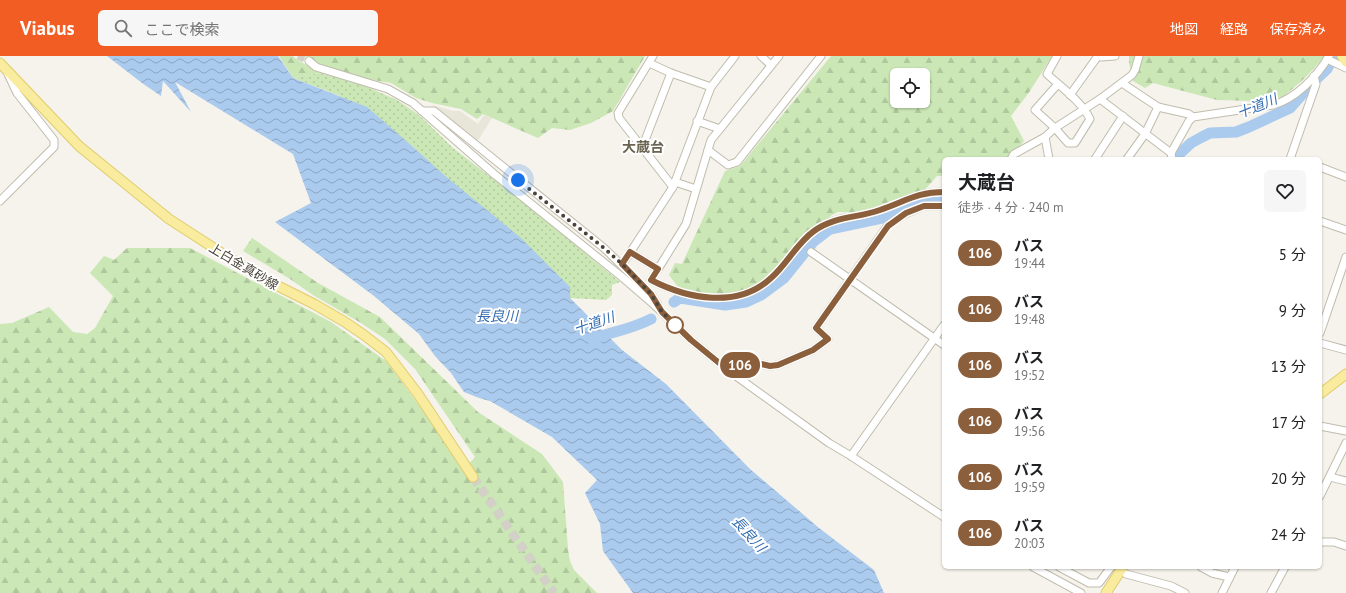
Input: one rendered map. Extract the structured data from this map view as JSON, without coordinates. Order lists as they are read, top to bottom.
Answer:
{
  "streets": {
    "main road": ["上白金真砂線"]
  },
  "districts": ["大蔵台"],
  "water": ["十道川", "長良川"],
  "lines": ["bus line 106"],
  "page": {
    "header": "Viabus",
    "search": "ここで検索",
    "nav": ["地図", "経路", "保存済み"],
    "on_map": "106",
    "heading": ["大蔵台", "徒歩 · 4 分 · 240 m"],
    "list": [
      {
        "mark": "106",
        "name": "バス",
        "note": "19:44",
        "value": "5 分"
      },
      {
        "mark": "106",
        "name": "バス",
        "note": "19:48",
        "value": "9 分"
      },
      {
        "mark": "106",
        "name": "バス",
        "note": "19:52",
        "value": "13 分"
      },
      {
        "mark": "106",
        "name": "バス",
        "note": "19:56",
        "value": "17 分"
      },
      {
        "mark": "106",
        "name": "バス",
        "note": "19:59",
        "value": "20 分"
      },
      {
        "mark": "106",
        "name": "バス",
        "note": "20:03",
        "value": "24 分"
      }
    ]
  }
}
